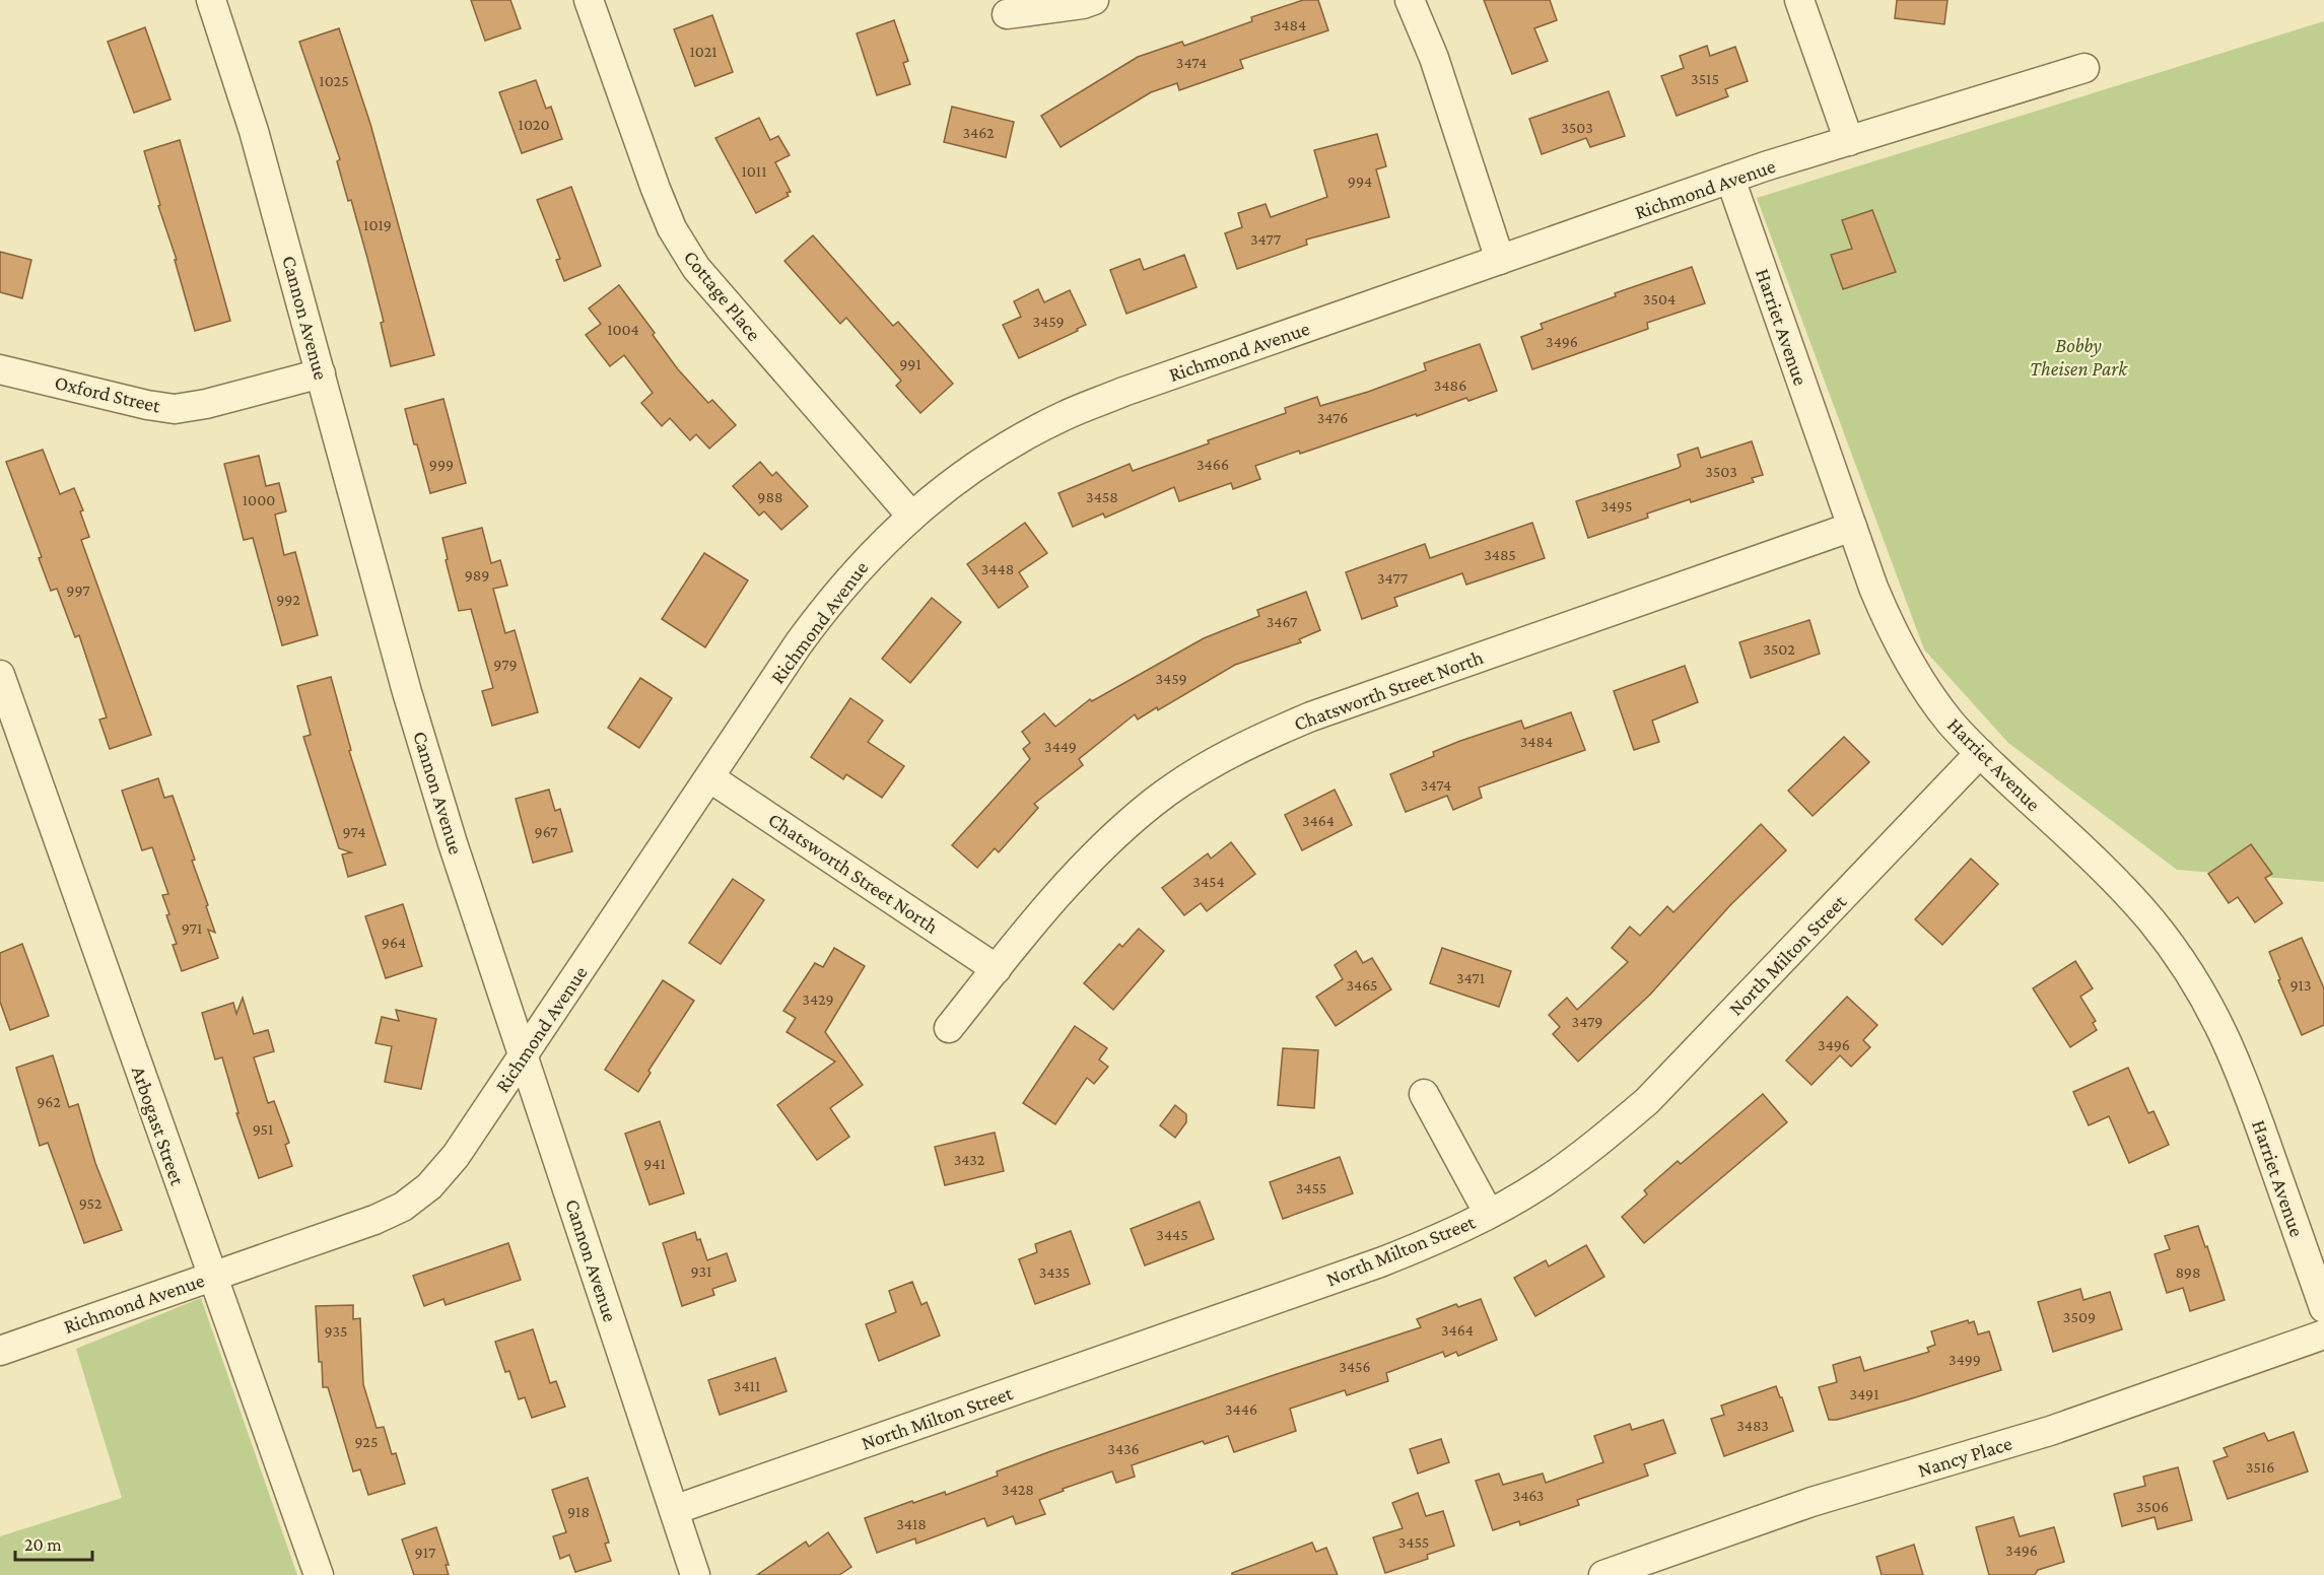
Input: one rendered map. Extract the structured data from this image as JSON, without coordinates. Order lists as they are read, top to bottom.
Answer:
{
  "streets": {
    "street": [
      "Richmond Avenue",
      "Cottage Place",
      "Cannon Avenue",
      "Harriet Avenue",
      "Oxford Street",
      "Chatsworth Street North",
      "North Milton Street",
      "Arbogast Street",
      "Nancy Place"
    ]
  },
  "crossings": [
    ["Richmond Avenue", "Cottage Place"],
    ["Richmond Avenue", "Cannon Avenue"],
    ["Richmond Avenue", "Harriet Avenue"],
    ["Richmond Avenue", "Chatsworth Street North"],
    ["Richmond Avenue", "Arbogast Street"],
    ["Cannon Avenue", "Oxford Street"],
    ["Cannon Avenue", "North Milton Street"],
    ["Harriet Avenue", "Chatsworth Street North"],
    ["Harriet Avenue", "North Milton Street"]
  ],
  "parks": ["Bobby Theisen Park"],
  "house_numbers": [
    "3484",
    "1021",
    "3474",
    "3515",
    "1025",
    "1020",
    "3503",
    "3462",
    "1011",
    "994",
    "1019",
    "3477",
    "3504",
    "3459",
    "1004",
    "3496",
    "991",
    "3486",
    "3476",
    "999",
    "3466",
    "3503",
    "988",
    "3458",
    "1000",
    "3495",
    "3485",
    "3448",
    "989",
    "3477",
    "997",
    "992",
    "3467",
    "3502",
    "979",
    "3459",
    "3484",
    "3449",
    "3474",
    "3464",
    "974",
    "967",
    "3454",
    "971",
    "964",
    "3471",
    "3465",
    "913",
    "3429",
    "3479",
    "3496",
    "962",
    "951",
    "3432",
    "941",
    "3455",
    "952",
    "3445",
    "931",
    "3435",
    "898",
    "3509",
    "3464",
    "935",
    "3499",
    "3456",
    "3411",
    "3491",
    "3446",
    "3483",
    "925",
    "3436",
    "3516",
    "3428",
    "3463",
    "3506",
    "918",
    "3418",
    "3455",
    "3496",
    "917"
  ],
  "scale_bar": "20 m"
}
